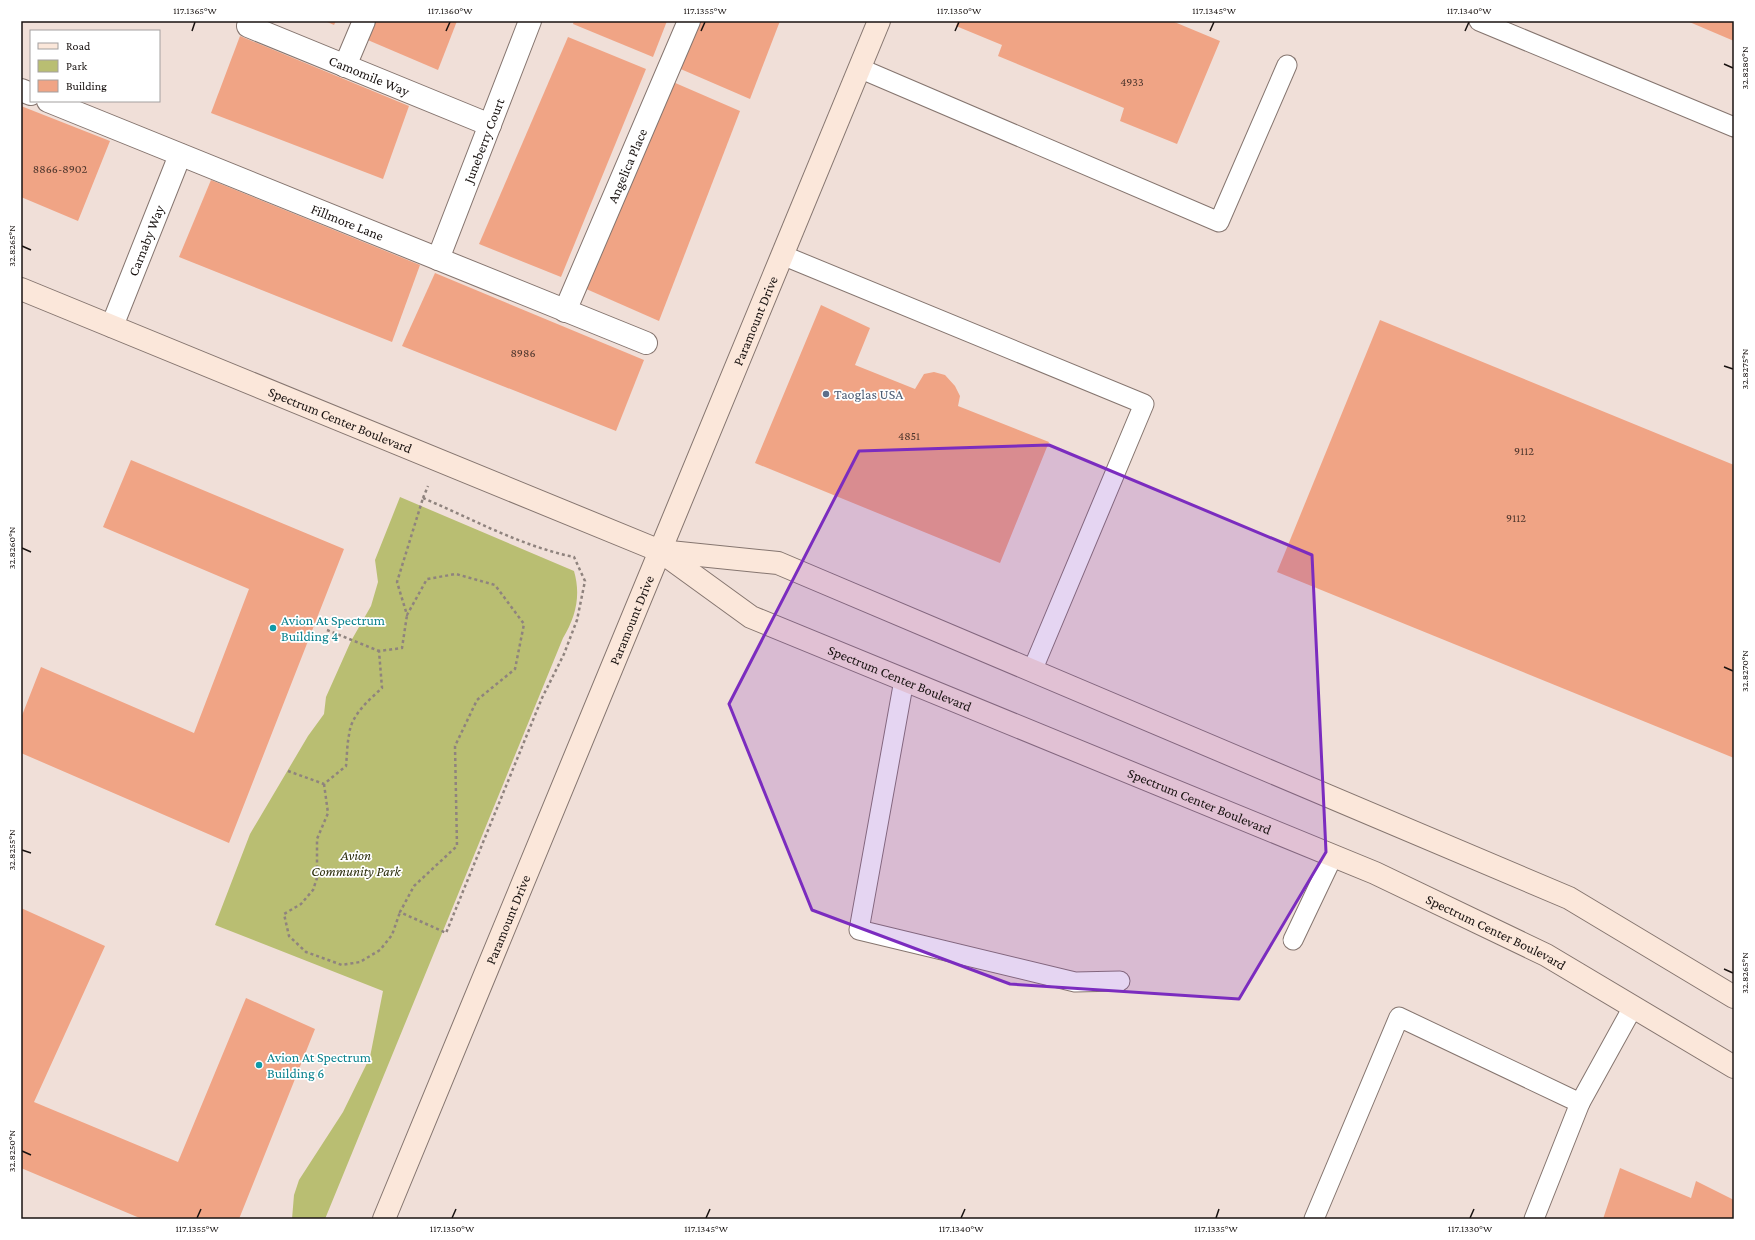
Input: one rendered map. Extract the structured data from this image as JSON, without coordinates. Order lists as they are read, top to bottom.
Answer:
{
  "streets": {
    "street": [
      "Camomile Way",
      "Juneberry Court",
      "Angelica Place",
      "Fillmore Lane",
      "Carnaby Way",
      "Paramount Drive",
      "Spectrum Center Boulevard"
    ]
  },
  "crossings": [
    ["Camomile Way", "Juneberry Court"],
    ["Juneberry Court", "Fillmore Lane"],
    ["Angelica Place", "Fillmore Lane"],
    ["Fillmore Lane", "Carnaby Way"],
    ["Carnaby Way", "Spectrum Center Boulevard"],
    ["Paramount Drive", "Spectrum Center Boulevard"]
  ],
  "parks": ["Avion Community Park"],
  "places": ["Taoglas USA", "Avion At Spectrum Building 4", "Avion At Spectrum Building 6"],
  "house_numbers": [
    "4933",
    "8866-8902",
    "8986",
    "4851",
    "9112",
    "9112"
  ],
  "legend": ["Road", "Park", "Building"],
  "coordinates": [
    "117.1365°W",
    "117.1360°W",
    "117.1355°W",
    "117.1350°W",
    "117.1345°W",
    "117.1340°W",
    "32.8280°N",
    "32.8265°N",
    "32.8275°N",
    "32.8260°N",
    "32.8270°N",
    "32.8255°N",
    "32.8250°N",
    "117.1335°W",
    "117.1330°W"
  ]
}
